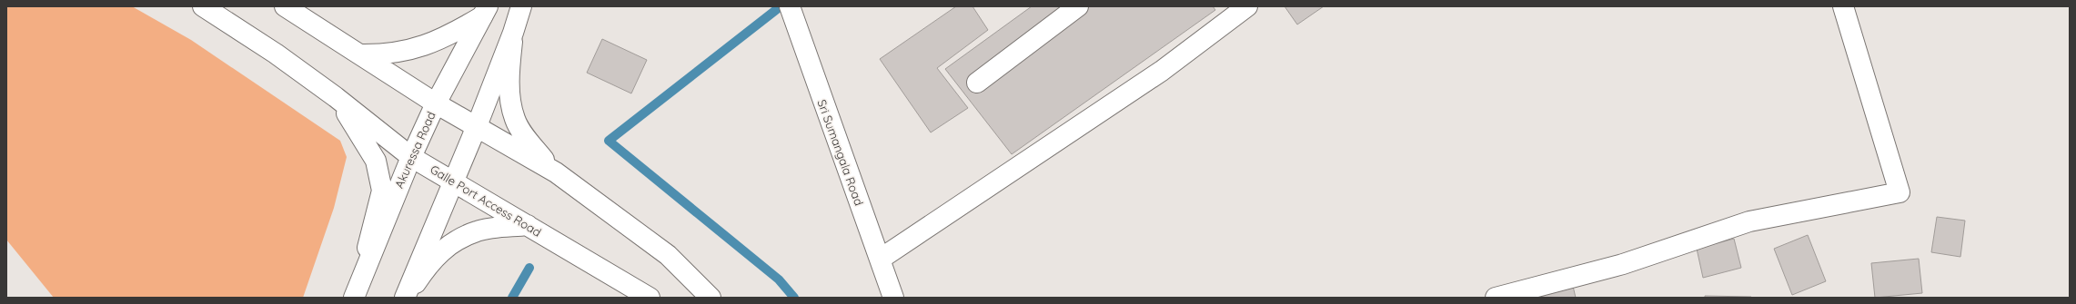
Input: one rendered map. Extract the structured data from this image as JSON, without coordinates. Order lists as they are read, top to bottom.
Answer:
{
  "streets": {
    "main road": ["Akuressa Road", "Sri Sumangala Road", "Galle Port Access Road"]
  },
  "crossings": [
    ["Akuressa Road", "Galle Port Access Road"]
  ]
}
